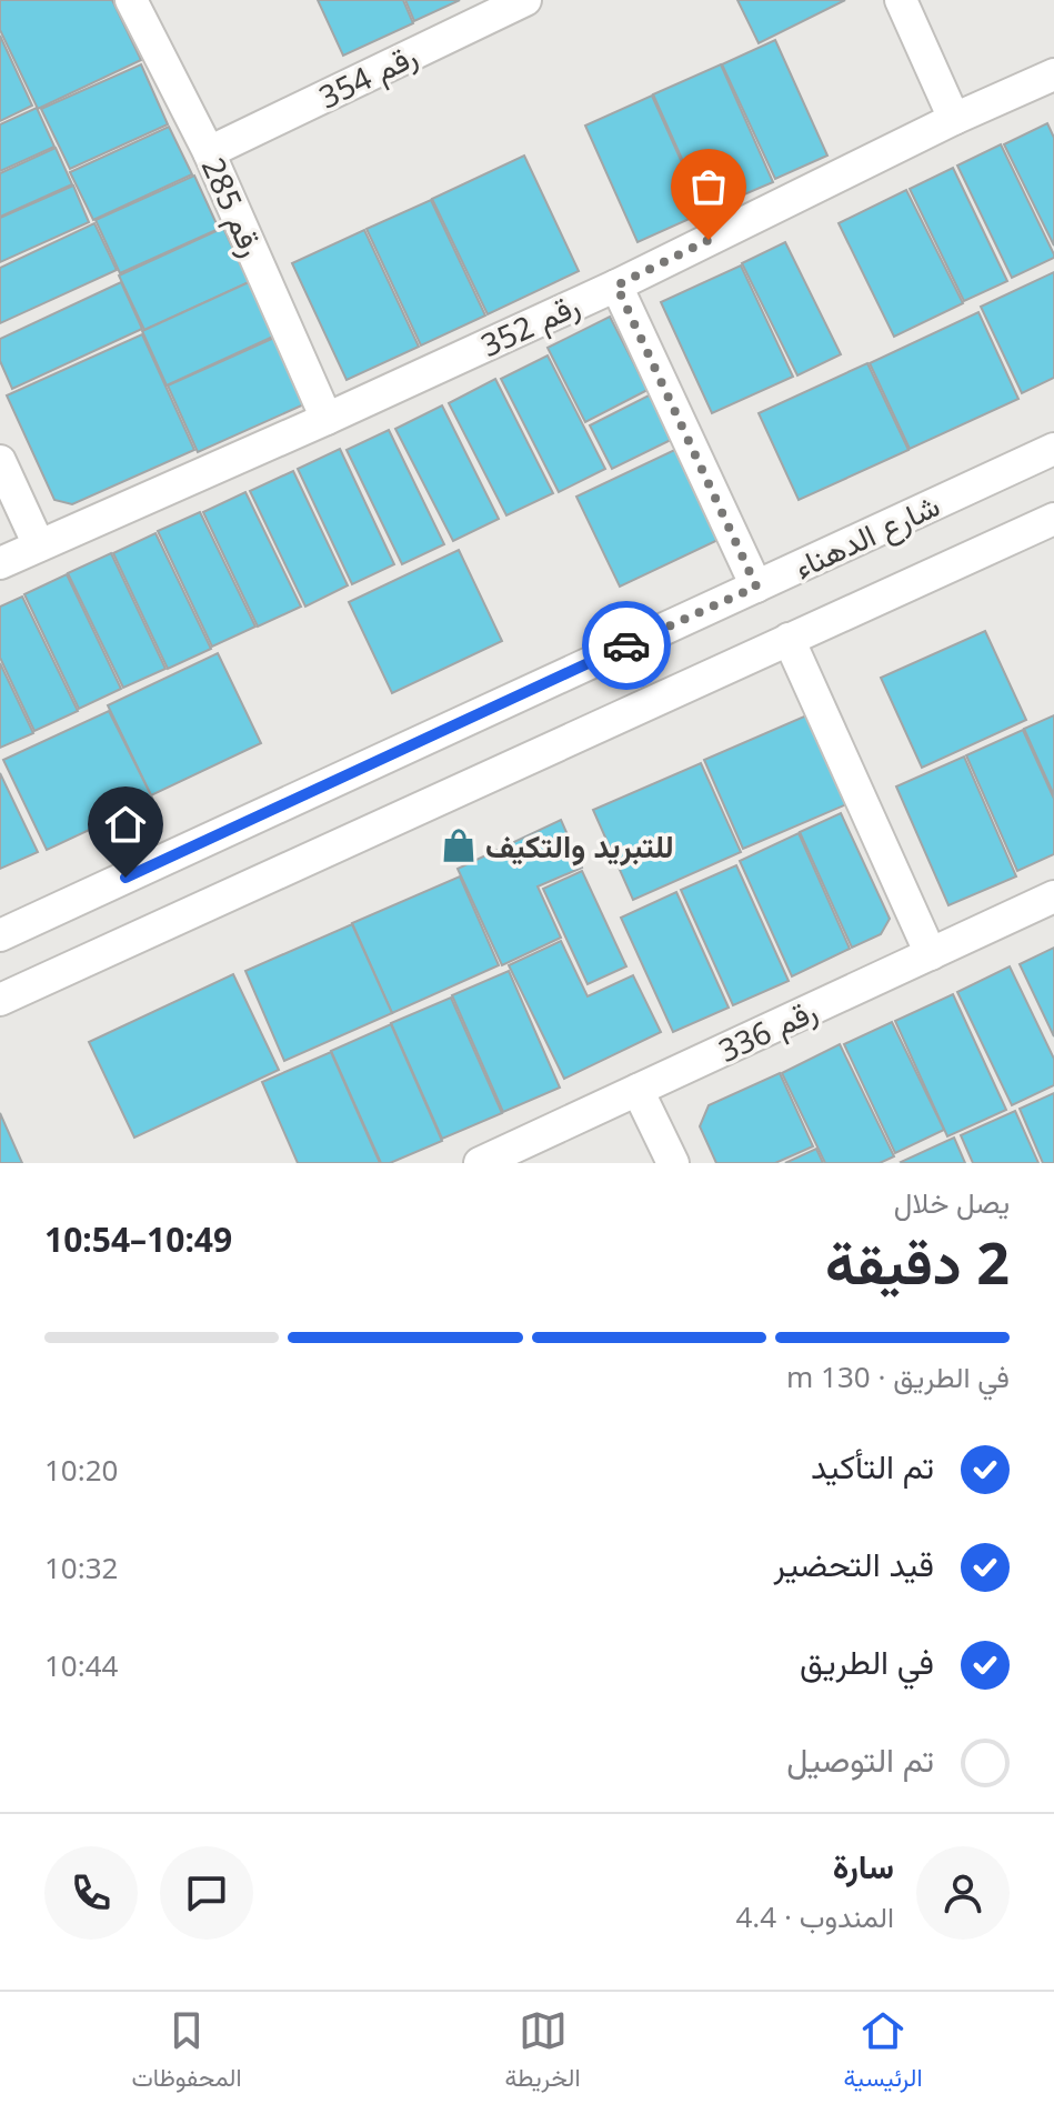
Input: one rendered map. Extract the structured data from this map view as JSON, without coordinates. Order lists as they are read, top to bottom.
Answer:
{
  "streets": {
    "street": [
      "رقم 354",
      "رقم 285",
      "رقم 352",
      "شارع الدهناء",
      "رقم 336"
    ]
  },
  "crossings": [
    ["رقم 354", "رقم 285"],
    ["رقم 285", "رقم 352"]
  ],
  "places": {
    "shop": ["للتبرید والتکیف"]
  },
  "page": {
    "heading": ["2 دقيقة", "يصل خلال", "10:49–10:54"],
    "panel": ["سارة", "المندوب · 4.4"],
    "bar": "في الطريق · 130 m",
    "list": [
      ["تم التأكيد", "10:20"],
      ["قيد التحضير", "10:32"],
      ["في الطريق", "10:44"],
      "تم التوصيل"
    ],
    "tabs": ["الرئيسية", "الخريطة", "المحفوظات"]
  }
}
